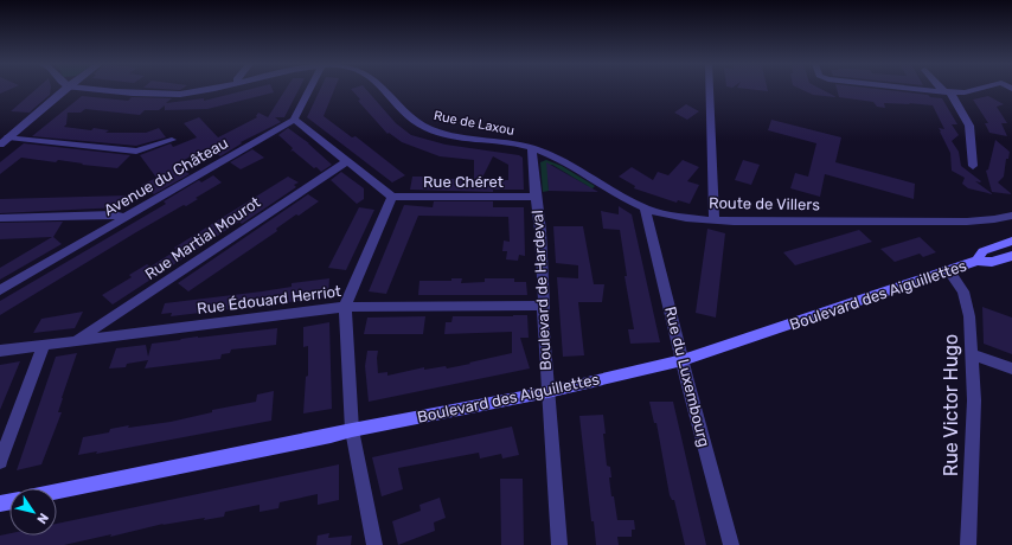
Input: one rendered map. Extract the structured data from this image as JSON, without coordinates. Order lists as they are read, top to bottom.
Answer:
{
  "streets": {
    "main road": ["Boulevard des Aiguillettes"],
    "street": [
      "Rue de Laxou",
      "Avenue du Château",
      "Rue Chéret",
      "Route de Villers",
      "Rue Martial Mourot",
      "Boulevard de Hardeval",
      "Rue Édouard Herriot",
      "Rue du Luxembourg",
      "Rue Victor Hugo"
    ]
  },
  "crossings": [
    ["Rue de Laxou", "Route de Villers"],
    ["Rue de Laxou", "Boulevard de Hardeval"],
    ["Rue Chéret", "Boulevard de Hardeval"],
    ["Route de Villers", "Boulevard de Hardeval"],
    ["Route de Villers", "Rue du Luxembourg"],
    ["Rue Martial Mourot", "Rue Édouard Herriot"],
    ["Boulevard de Hardeval", "Boulevard des Aiguillettes"],
    ["Boulevard de Hardeval", "Rue Édouard Herriot"],
    ["Boulevard des Aiguillettes", "Rue du Luxembourg"],
    ["Boulevard des Aiguillettes", "Rue Victor Hugo"]
  ],
  "north": "bottom right"
}
